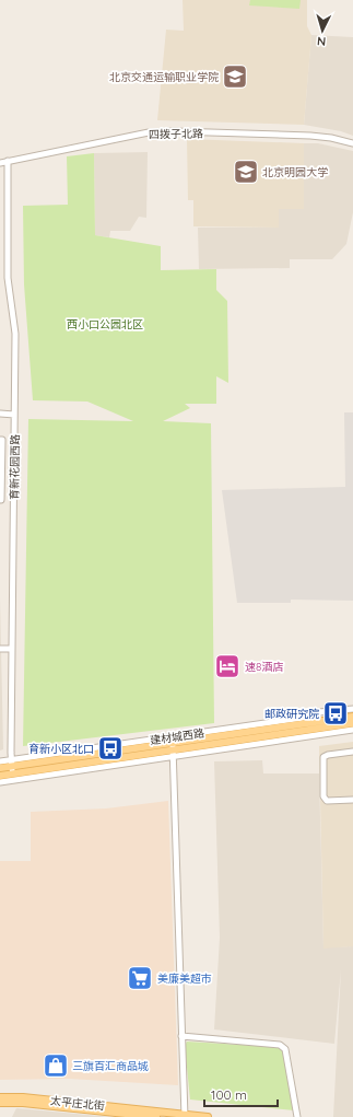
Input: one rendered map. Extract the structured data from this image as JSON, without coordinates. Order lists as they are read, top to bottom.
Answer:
{
  "streets": {
    "main road": ["建材城西路", "太平庄北街"],
    "street": ["四拨子北路", "育新花园西路"]
  },
  "crossings": [
    ["四拨子北路", "育新花园西路"],
    ["育新花园西路", "建材城西路"]
  ],
  "parks": ["西小口公园北区"],
  "places": {
    "school or university": ["北京交通运输职业学院", "北京明园大学"],
    "hotel": ["速8酒店"],
    "bus stop": ["邮政研究院", "育新小区北口"],
    "supermarket": ["美廉美超市"],
    "shop": ["三旗百汇商品城"]
  },
  "scale_bar": "100 m",
  "north": "bottom"
}
